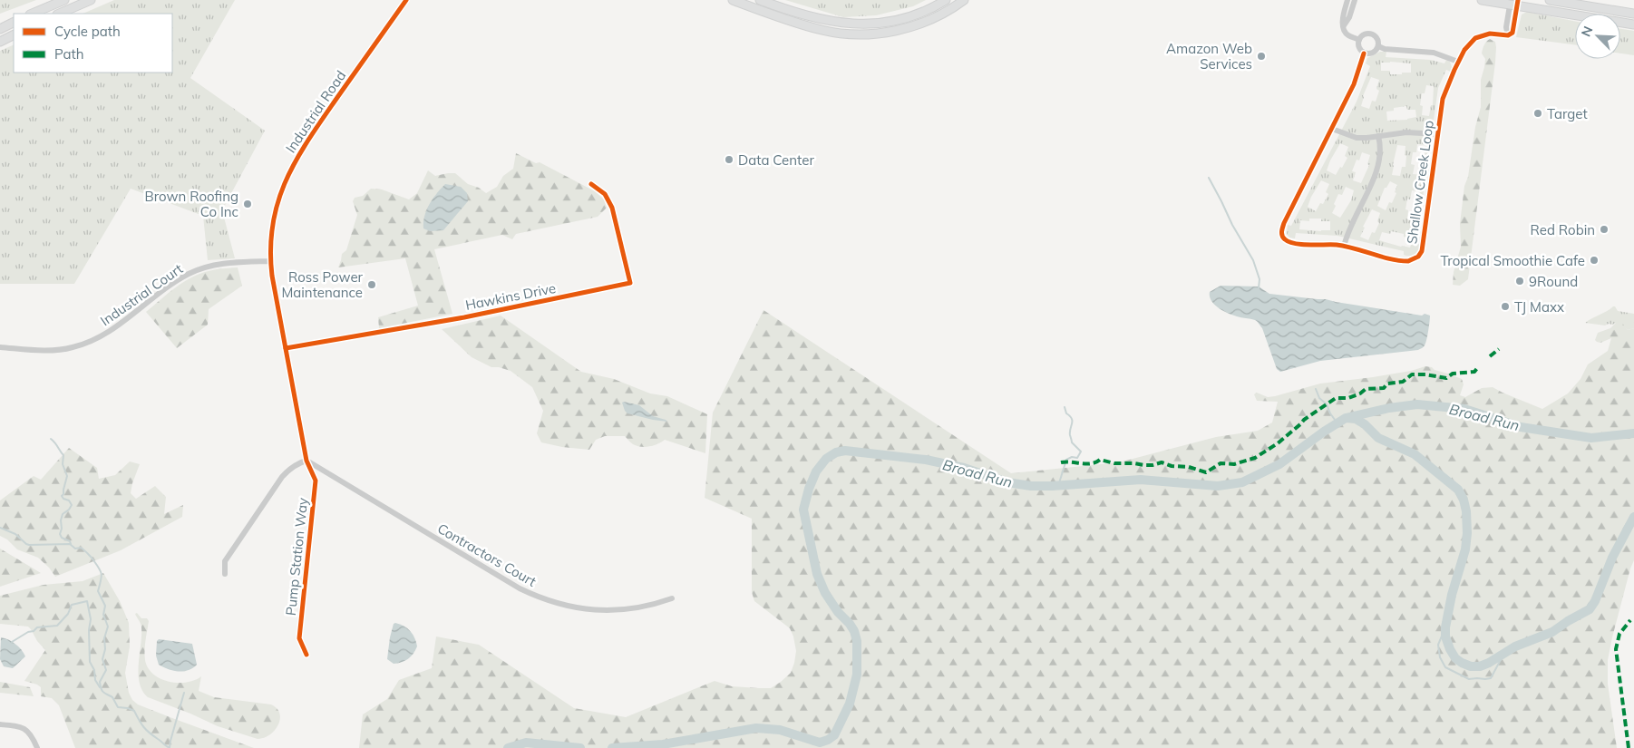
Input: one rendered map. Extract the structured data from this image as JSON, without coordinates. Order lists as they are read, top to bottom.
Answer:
{
  "streets": {
    "street": [
      "Industrial Road",
      "Shallow Creek Loop",
      "Industrial Court",
      "Hawkins Drive",
      "Contractors Court",
      "Pump Station Way"
    ]
  },
  "crossings": [
    ["Industrial Road", "Industrial Court"],
    ["Industrial Road", "Hawkins Drive"],
    ["Industrial Road", "Contractors Court"],
    ["Industrial Road", "Pump Station Way"],
    ["Contractors Court", "Pump Station Way"]
  ],
  "water": ["Broad Run"],
  "places": [
    "Amazon Web Services",
    "Target",
    "Data Center",
    "Brown Roofing Co Inc",
    "Red Robin",
    "Tropical Smoothie Cafe",
    "9Round",
    "Ross Power Maintenance",
    "TJ Maxx"
  ],
  "legend": ["Cycle path", "Path"],
  "north": "top left"
}
